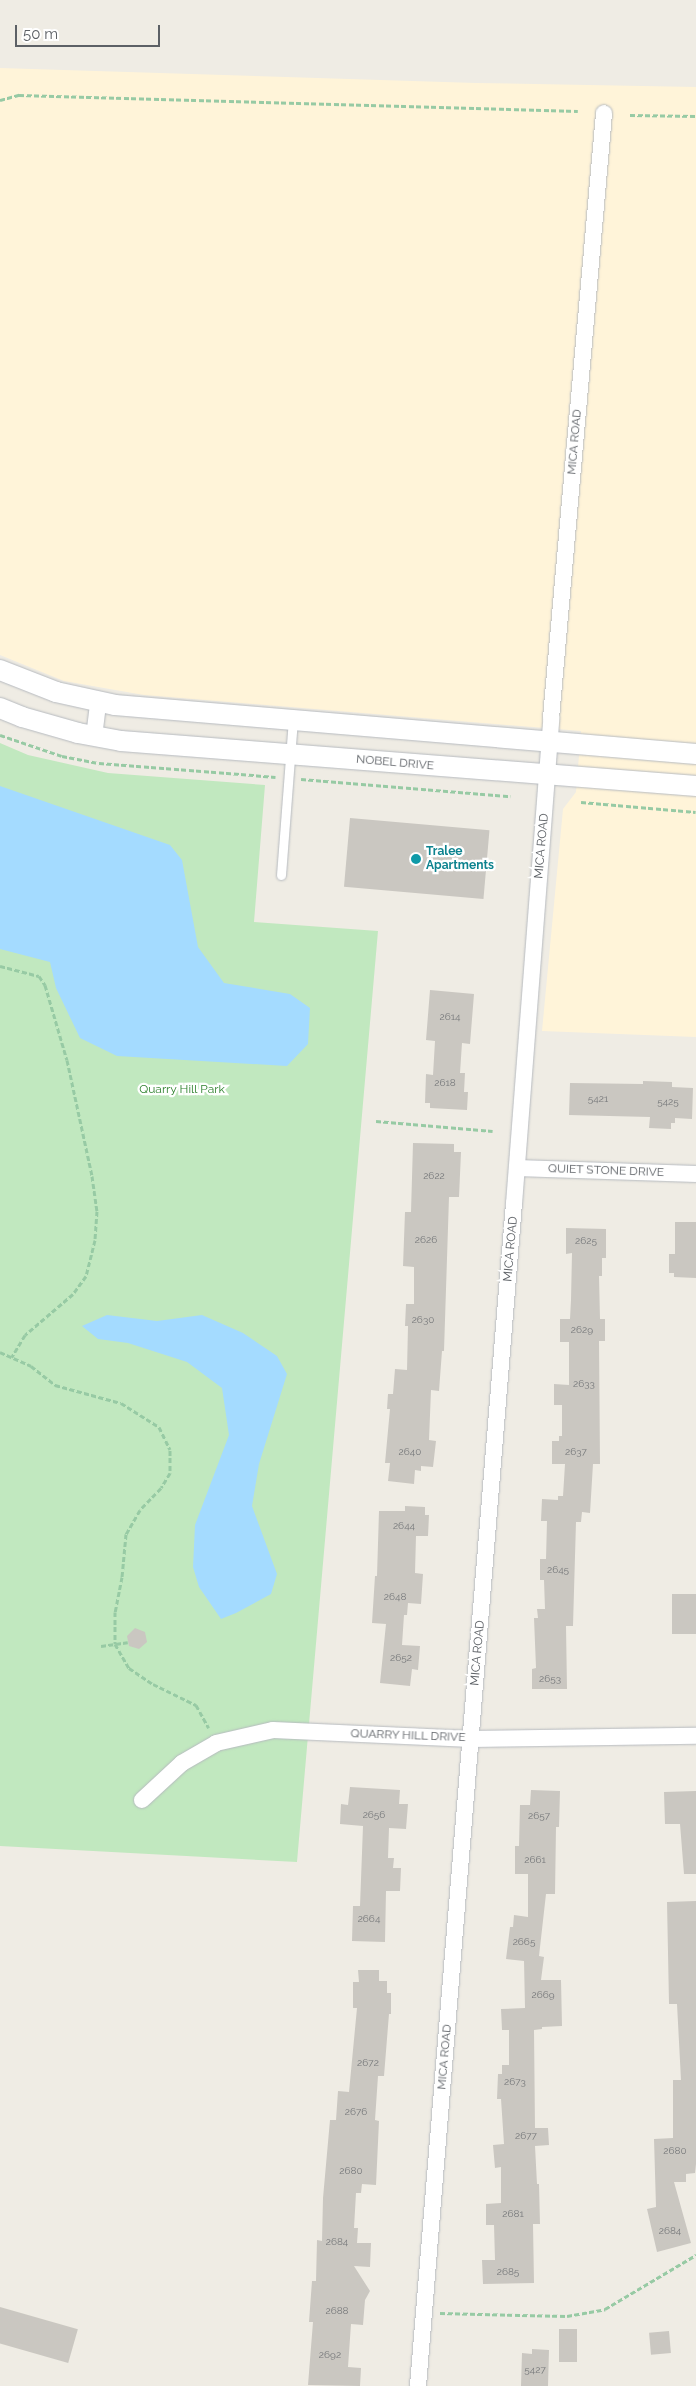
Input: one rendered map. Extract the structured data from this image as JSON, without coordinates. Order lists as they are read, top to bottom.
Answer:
{
  "streets": {
    "street": [
      "MICA ROAD",
      "NOBEL DRIVE",
      "QUIET STONE DRIVE",
      "QUARRY HILL DRIVE"
    ]
  },
  "crossings": [
    ["MICA ROAD", "NOBEL DRIVE"],
    ["MICA ROAD", "QUIET STONE DRIVE"],
    ["MICA ROAD", "QUARRY HILL DRIVE"]
  ],
  "parks": ["Quarry Hill Park"],
  "places": ["Tralee Apartments"],
  "house_numbers": [
    "2614",
    "2618",
    "5421",
    "5425",
    "2622",
    "2626",
    "2625",
    "2630",
    "2629",
    "2633",
    "2640",
    "2637",
    "2644",
    "2645",
    "2648",
    "2652",
    "2653",
    "2656",
    "2657",
    "2661",
    "2664",
    "2665",
    "2669",
    "2672",
    "2673",
    "2676",
    "2677",
    "2680",
    "2680",
    "2681",
    "2684",
    "2684",
    "2685",
    "2688",
    "2692",
    "5427"
  ],
  "scale_bar": "50 m"
}
